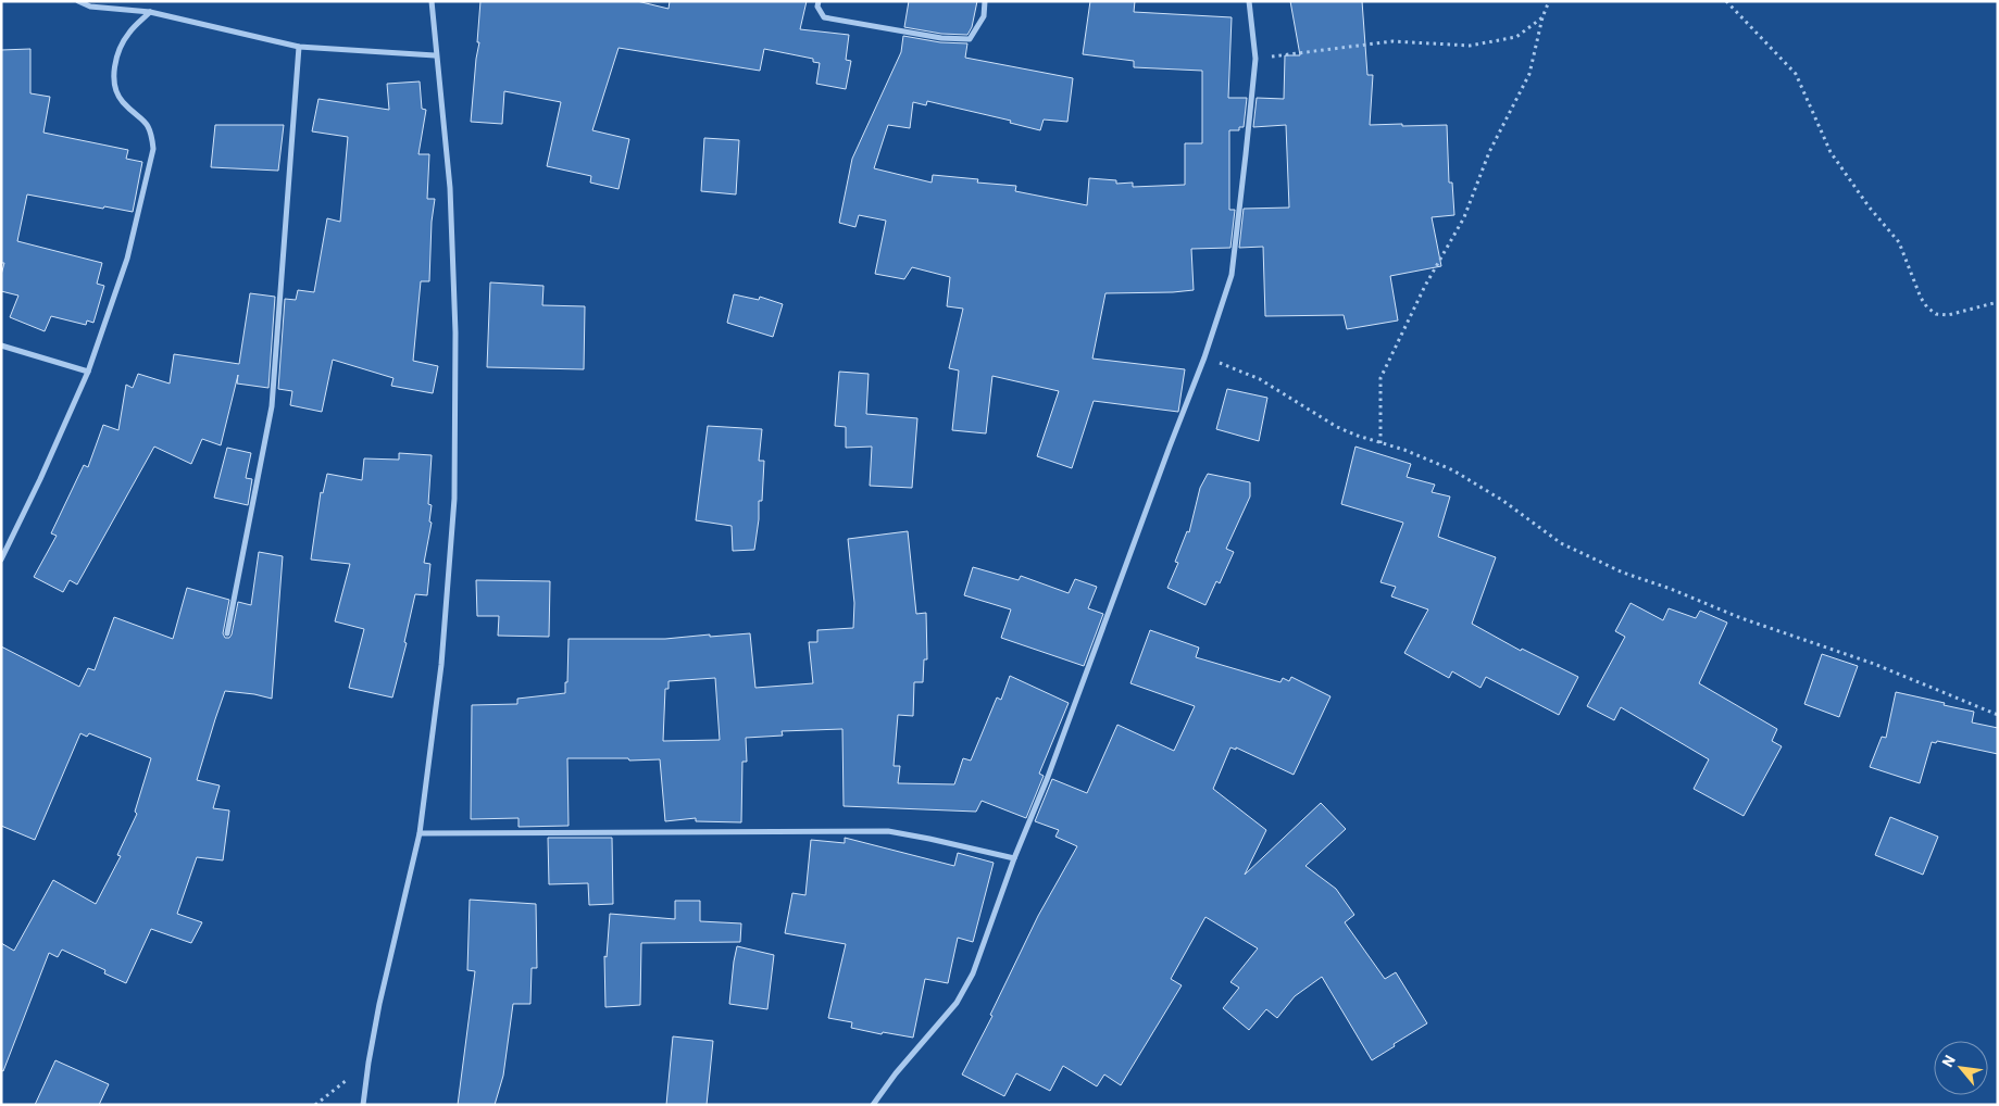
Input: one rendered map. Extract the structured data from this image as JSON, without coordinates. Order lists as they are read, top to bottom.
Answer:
{
  "north": "top left"
}
